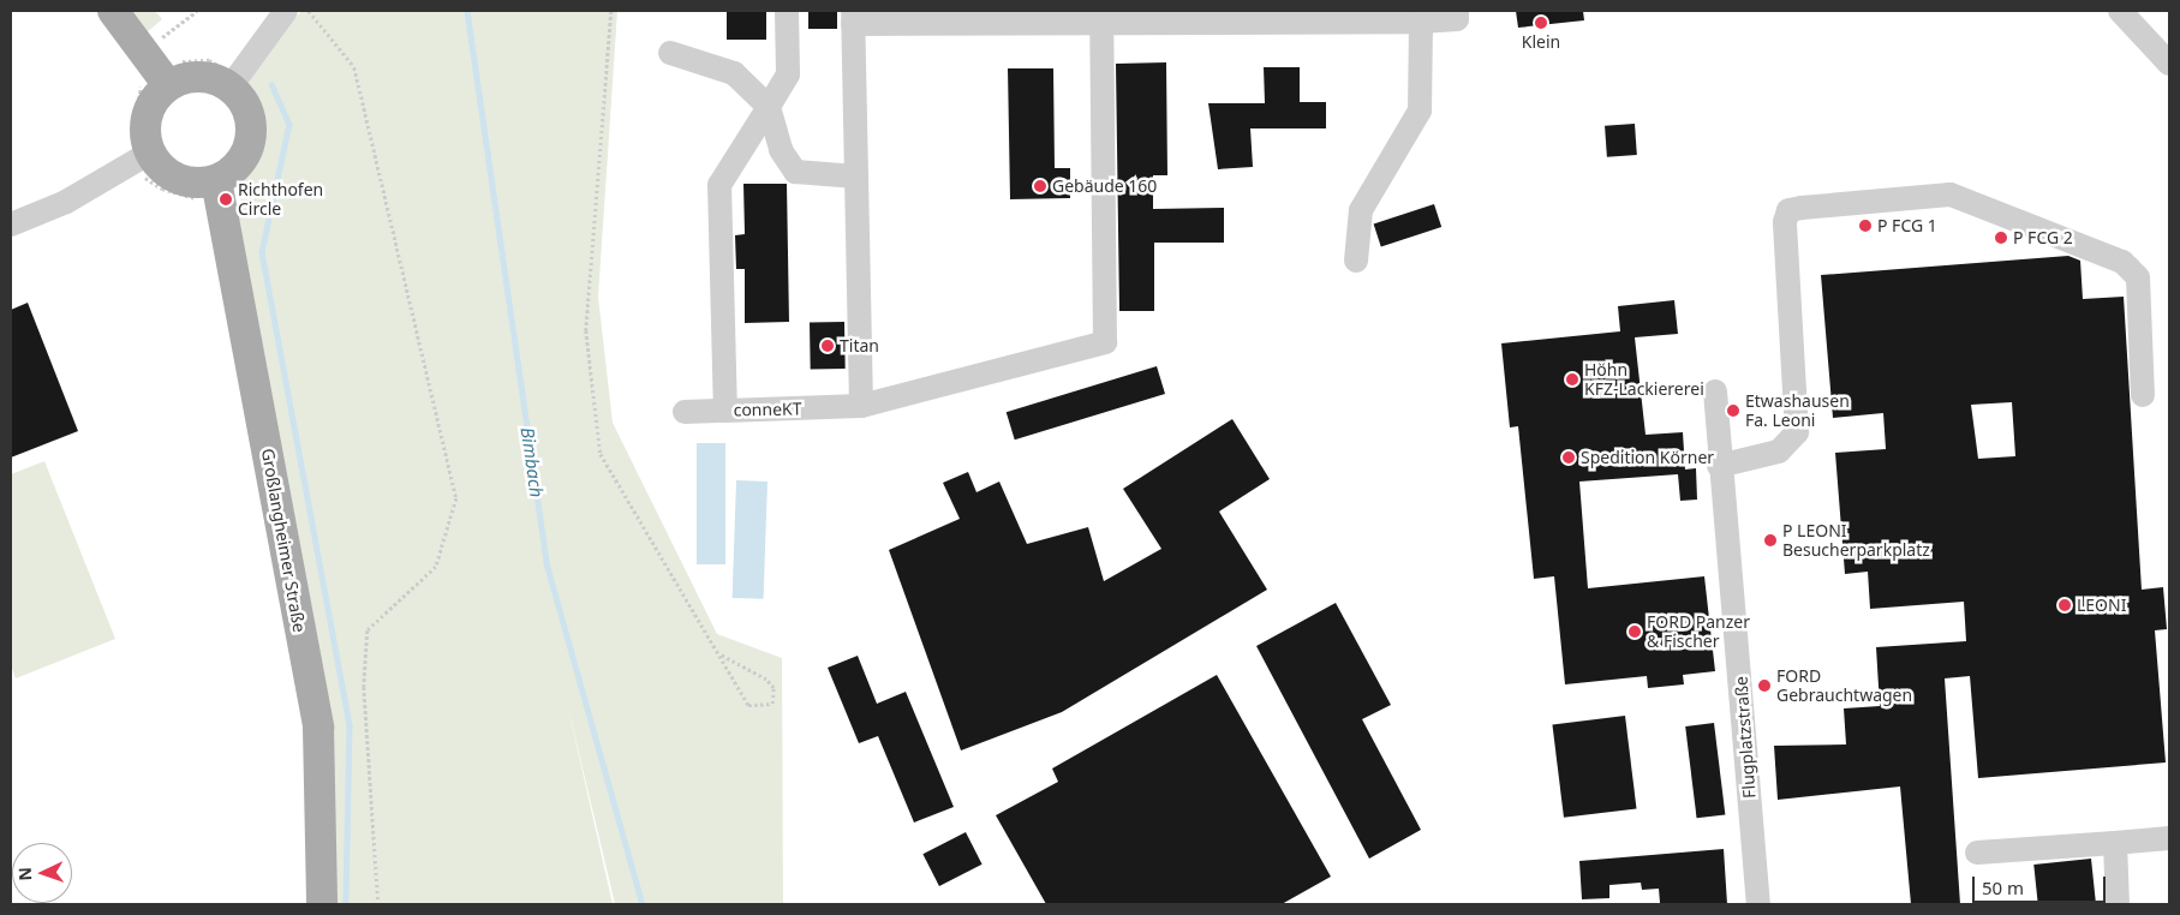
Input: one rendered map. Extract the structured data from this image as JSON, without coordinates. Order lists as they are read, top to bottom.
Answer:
{
  "streets": {
    "main road": ["Großlangheimer Straße"],
    "street": ["conneKT", "Flugplatzstraße"]
  },
  "water": ["Bimbach"],
  "places": [
    "Klein",
    "Gebäude 160",
    "Richthofen Circle",
    "P FCG 1",
    "P FCG 2",
    "Titan",
    "Höhn KFZ-Lackiererei",
    "Etwashausen Fa. Leoni",
    "Spedition Körner",
    "P LEONI Besucherparkplatz",
    "LEONI",
    "FORD Panzer & Fischer",
    "FORD Gebrauchtwagen"
  ],
  "scale_bar": "50 m",
  "north": "left"
}
